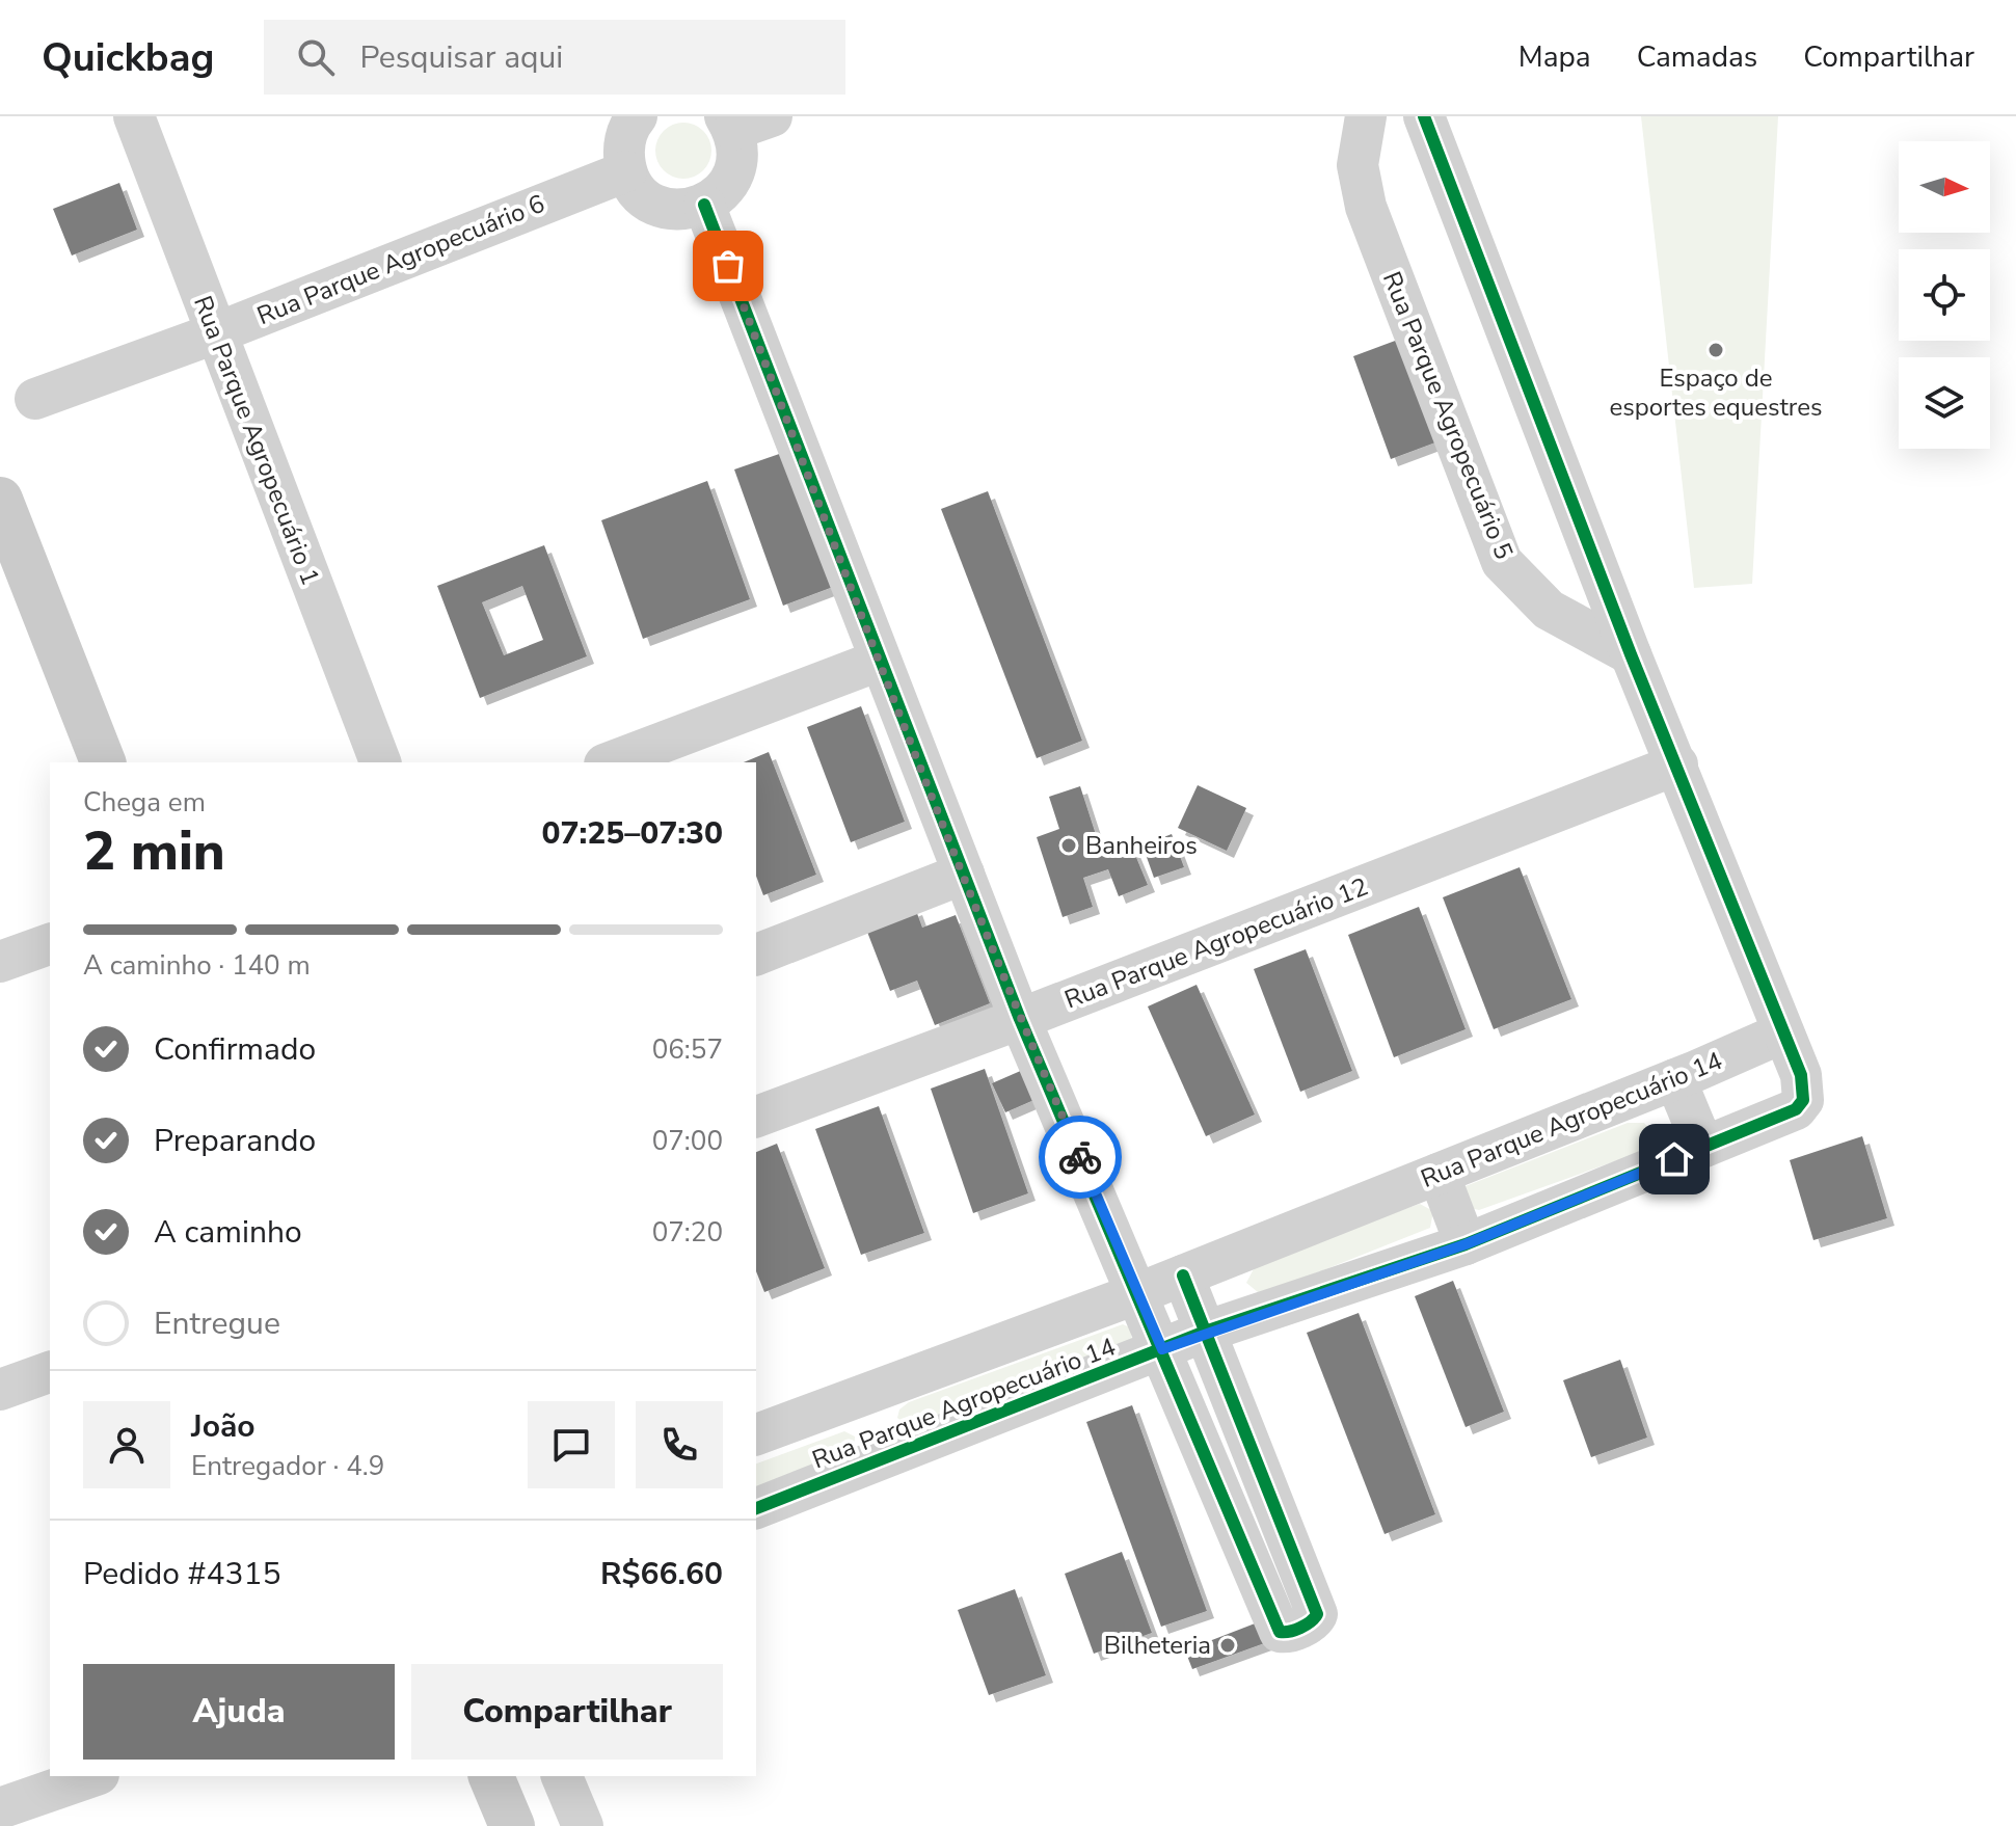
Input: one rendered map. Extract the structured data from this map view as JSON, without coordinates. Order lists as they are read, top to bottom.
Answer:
{
  "streets": {
    "street": [
      "Rua Parque Agropecuário 6",
      "Rua Parque Agropecuário 5",
      "Rua Parque Agropecuário 1",
      "Rua Parque Agropecuário 12",
      "Rua Parque Agropecuário 14"
    ]
  },
  "crossings": [
    ["Rua Parque Agropecuário 6", "Rua Parque Agropecuário 1"]
  ],
  "places": ["Espaço de esportes equestres", "Banheiros", "Bilheteria"],
  "north": "right",
  "page": {
    "header": "Quickbag",
    "search": "Pesquisar aqui",
    "nav": ["Mapa", "Camadas", "Compartilhar"],
    "heading": ["2 min", "Chega em", "07:25–07:30"],
    "panel": [
      "João",
      "Entregador · 4.9",
      "Pedido #4315",
      "R$66.60"
    ],
    "bar": "A caminho · 140 m",
    "list": [
      ["Confirmado", "06:57"],
      ["Preparando", "07:00"],
      ["A caminho", "07:20"],
      "Entregue"
    ],
    "buttons": ["Ajuda", "Compartilhar"]
  }
}
